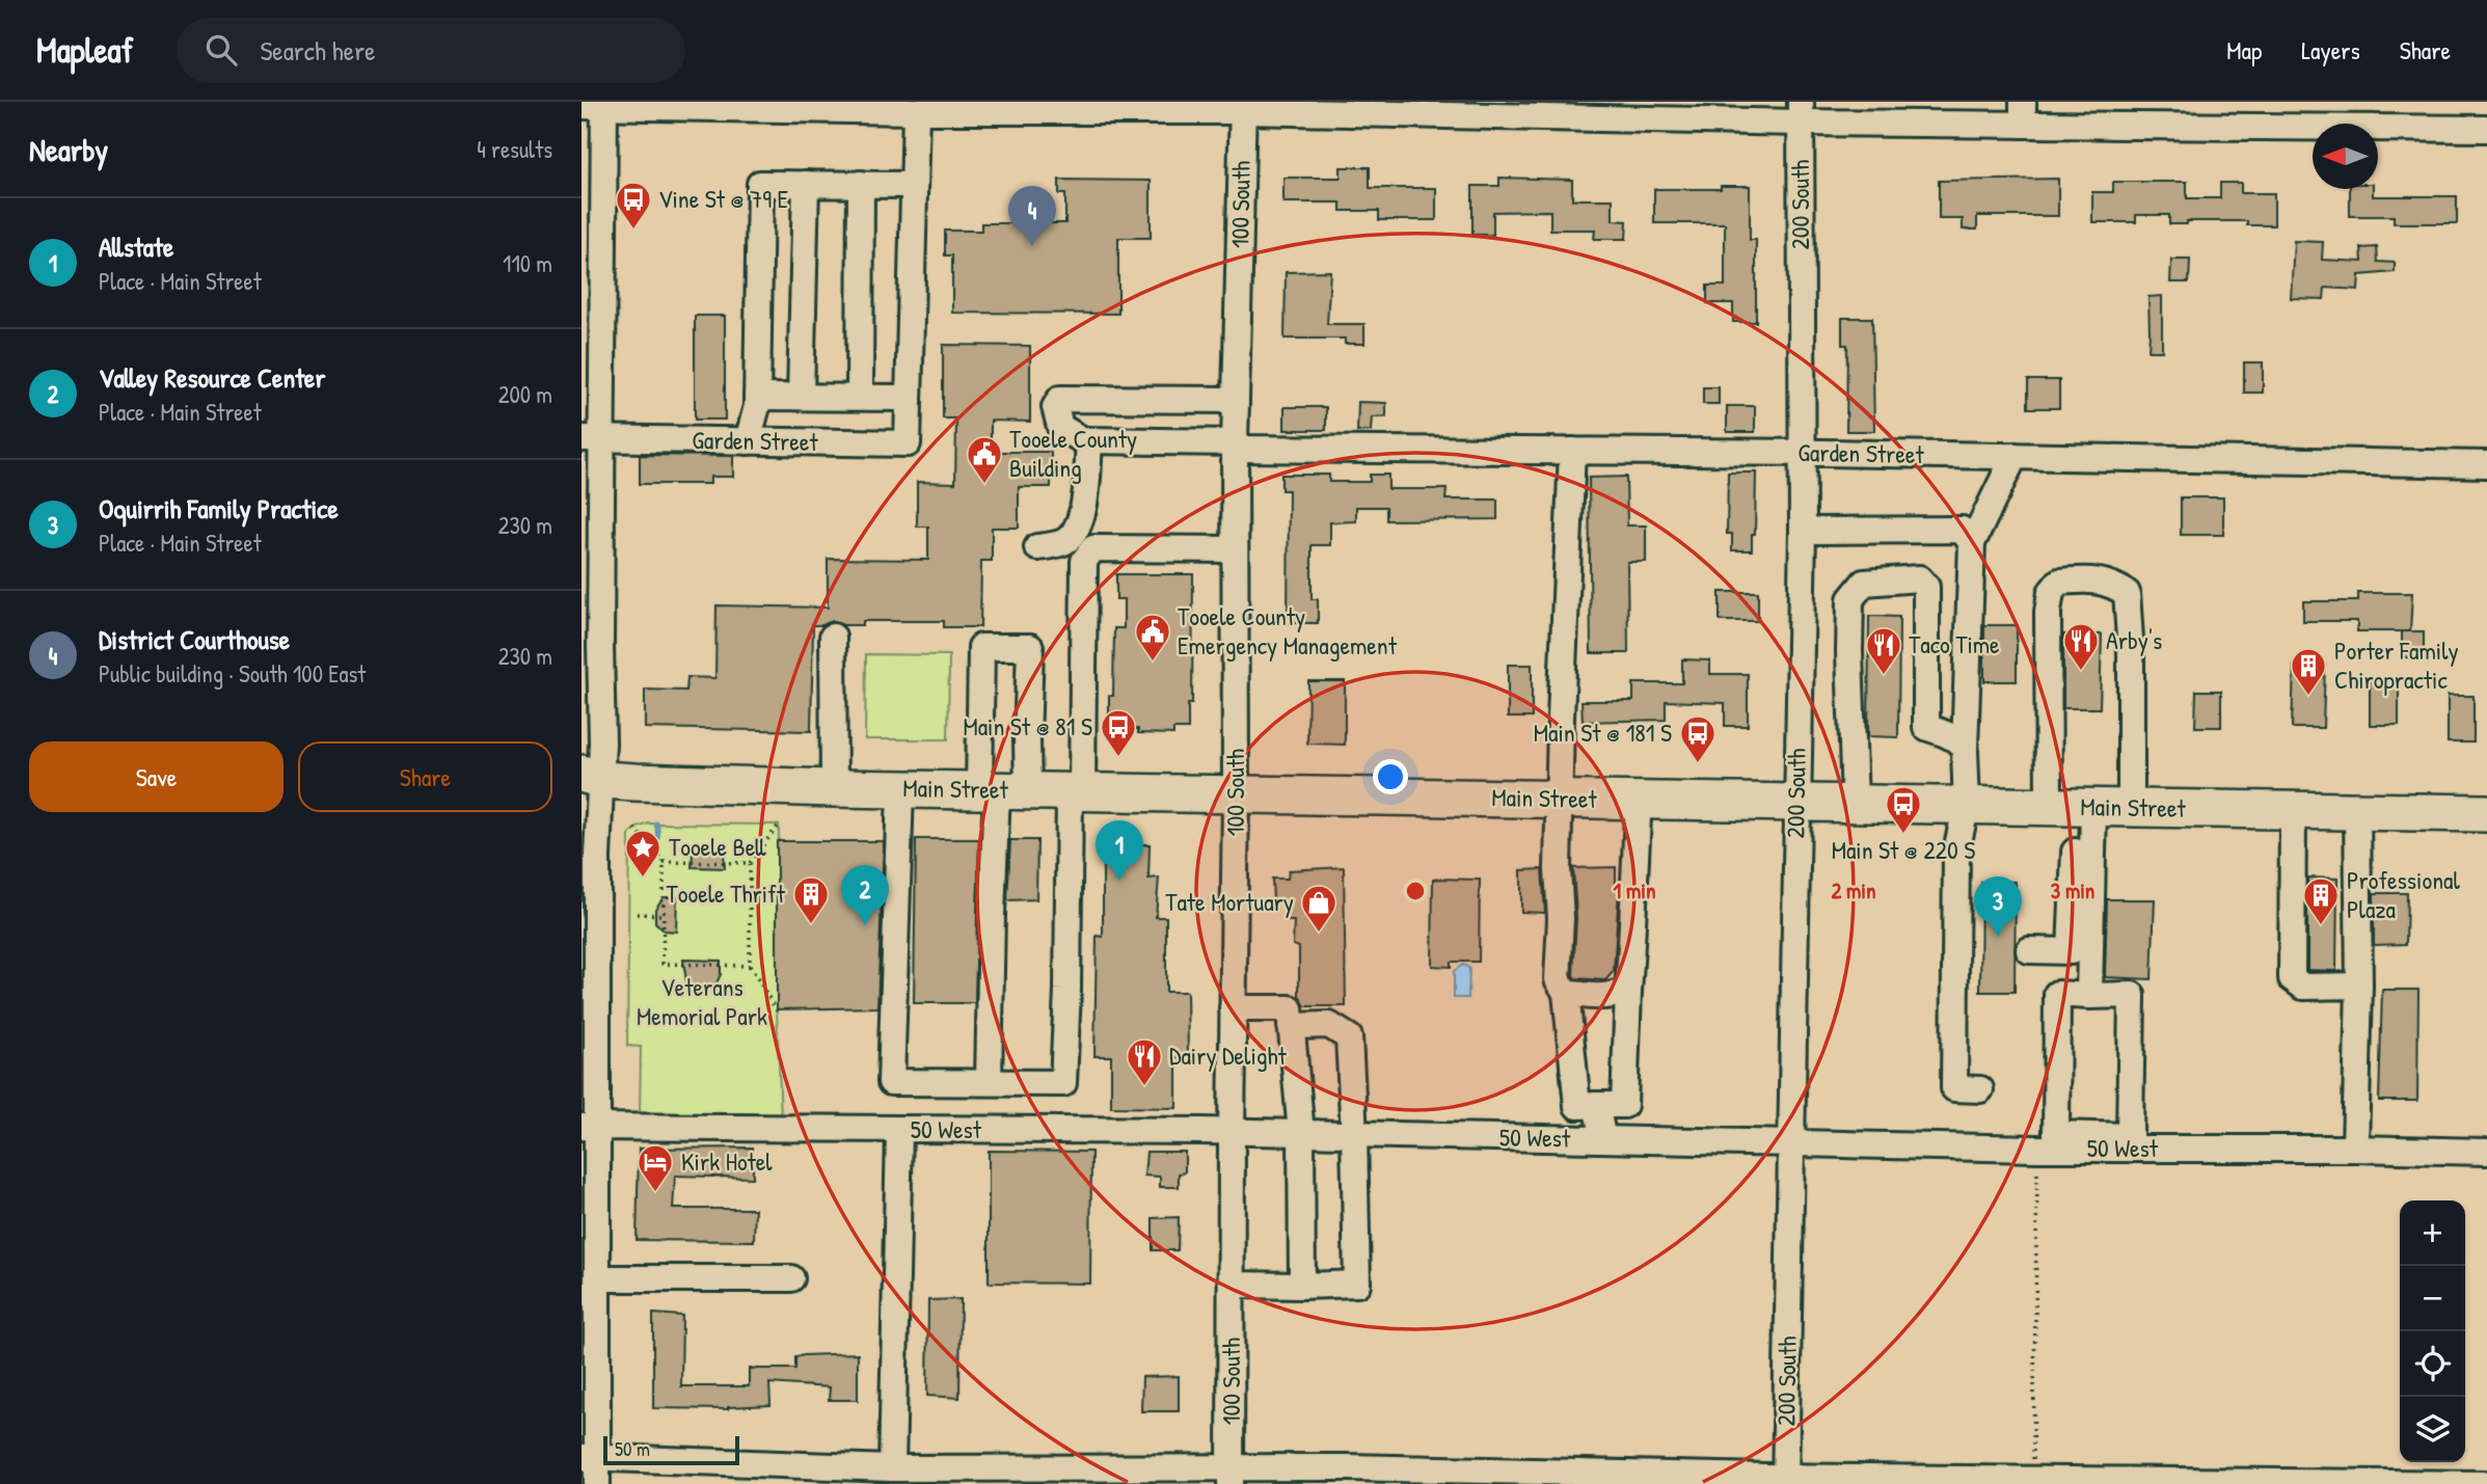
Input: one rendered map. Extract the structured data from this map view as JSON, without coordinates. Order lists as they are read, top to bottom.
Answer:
{
  "streets": {
    "highway": ["Main Street"],
    "street": [
      "100 South",
      "200 South",
      "Garden Street",
      "50 West"
    ]
  },
  "crossings": [
    ["100 South", "Garden Street"],
    ["100 South", "Main Street"],
    ["100 South", "50 West"],
    ["200 South", "Garden Street"],
    ["200 South", "Main Street"],
    ["200 South", "50 West"]
  ],
  "parks": ["Veterans Memorial Park"],
  "places": {
    "bus stop": [
      "Vine St @ 79 E",
      "Main St @ 81 S",
      "Main St @ 181 S",
      "Main St @ 220 S"
    ],
    "public building": ["Tooele County Building", "Tooele County Emergency Management"],
    "restaurant": ["Arby's", "Taco Time", "Dairy Delight"],
    "building": ["Porter Family Chiropractic", "Tooele Thrift", "Professional Plaza"],
    "place": ["Tooele Bell"],
    "shop": ["Tate Mortuary"],
    "hotel": ["Kirk Hotel"]
  },
  "scale_bar": "50 m",
  "north": "left",
  "page": {
    "header": "Mapleaf",
    "search": "Search here",
    "nav": ["Map", "Layers", "Share"],
    "heading": ["Nearby", "4 results"],
    "pins": [
      "4",
      "1",
      "2",
      "3"
    ],
    "list": [
      {
        "mark": "1",
        "name": "Allstate",
        "note": "Place · Main Street",
        "value": "110 m"
      },
      {
        "mark": "2",
        "name": "Valley Resource Center",
        "note": "Place · Main Street",
        "value": "200 m"
      },
      {
        "mark": "3",
        "name": "Oquirrih Family Practice",
        "note": "Place · Main Street",
        "value": "230 m"
      },
      {
        "mark": "4",
        "name": "District Courthouse",
        "note": "Public building · South 100 East",
        "value": "230 m"
      }
    ],
    "buttons": ["Save", "Share"],
    "map_buttons": ["+", "−"],
    "scale": "50 m"
  },
  "rings": ["1 min", "2 min", "3 min"]
}
